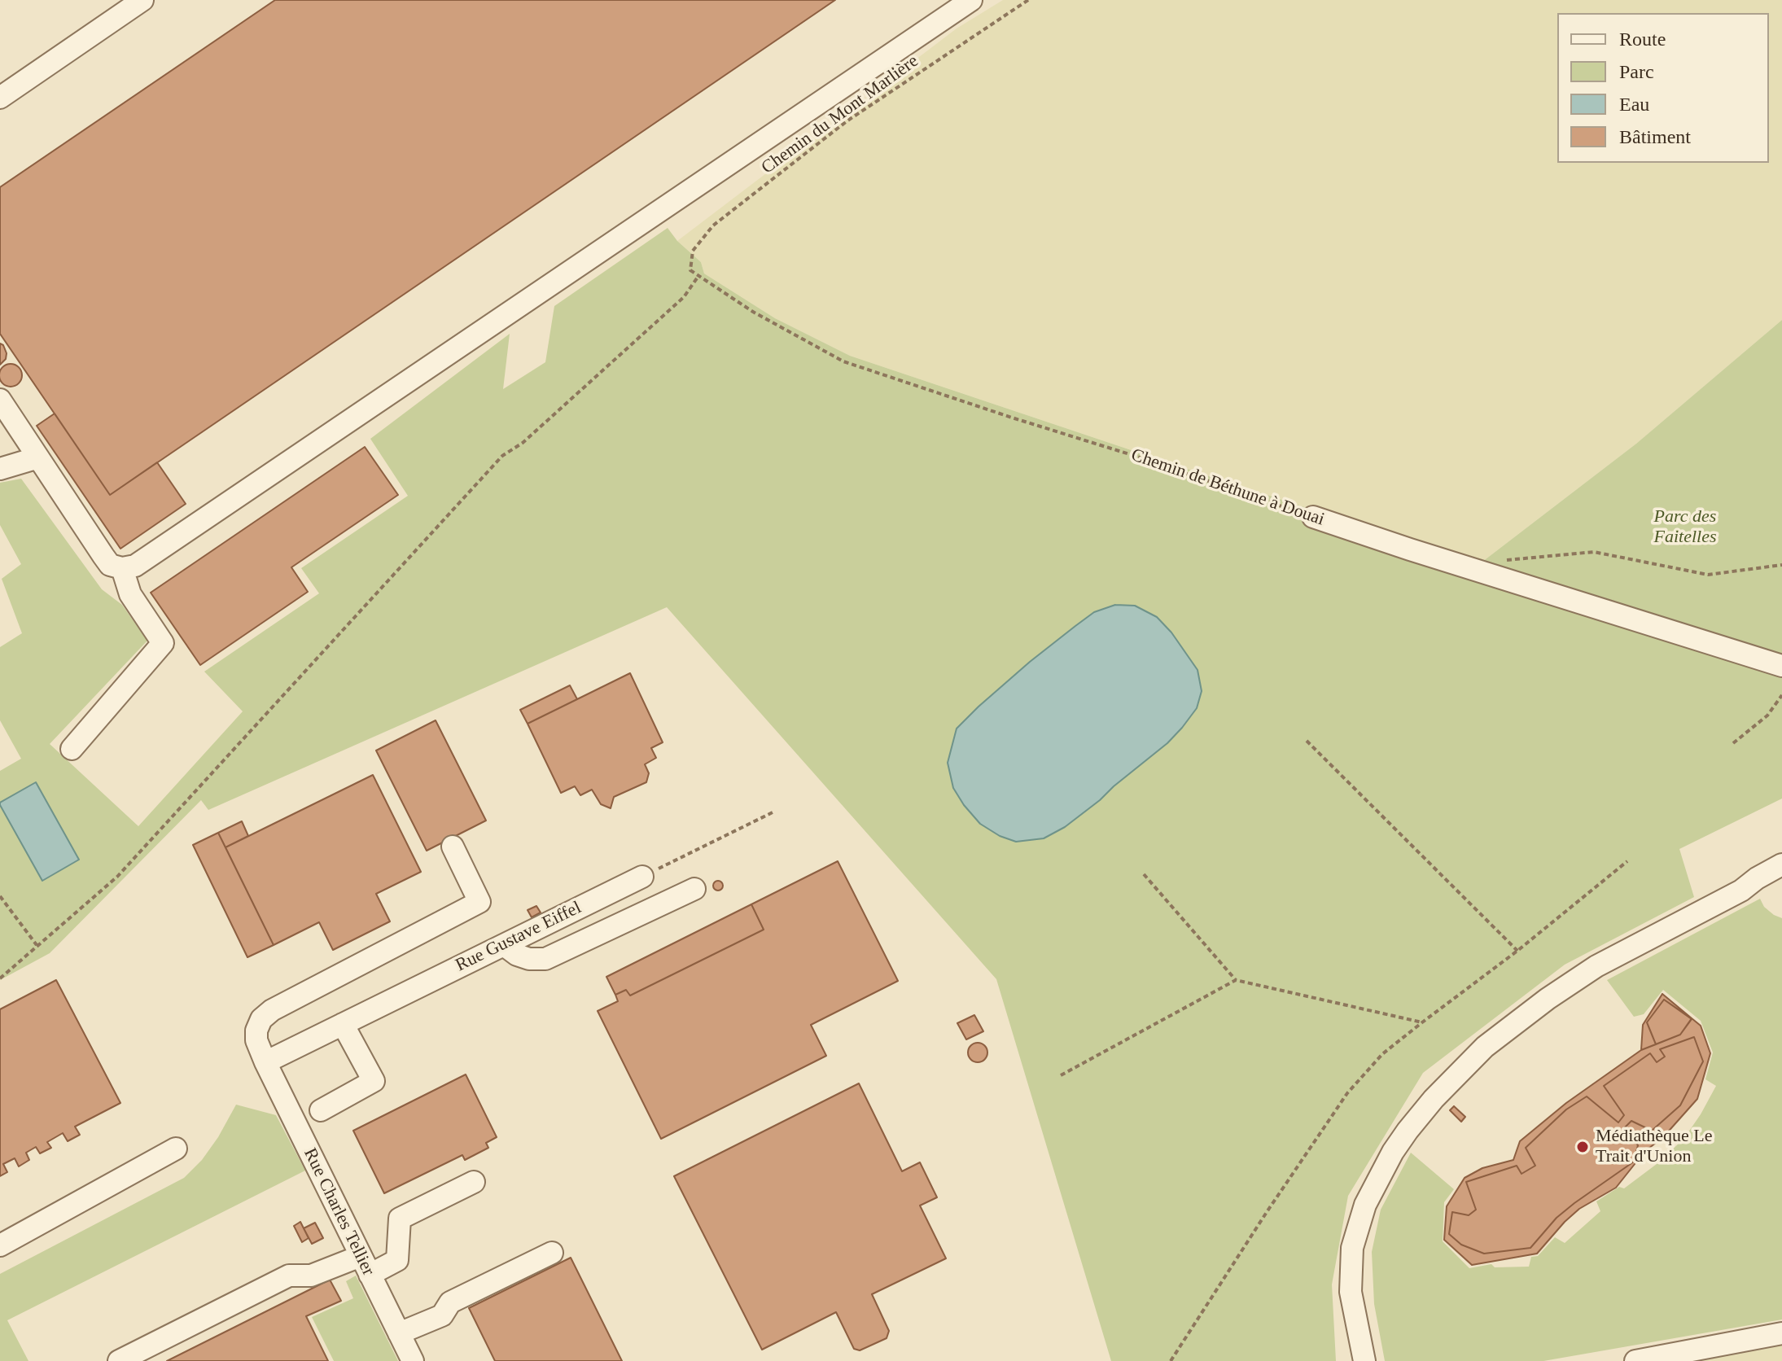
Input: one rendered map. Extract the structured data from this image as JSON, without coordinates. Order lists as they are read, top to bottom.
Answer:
{
  "streets": {
    "street": ["Chemin de Béthune à Douai", "Rue Gustave Eiffel", "Rue Charles Tellier"],
    "path": ["Chemin du Mont Marlière"]
  },
  "crossings": [
    ["Chemin du Mont Marlière", "Chemin de Béthune à Douai"],
    ["Rue Gustave Eiffel", "Rue Charles Tellier"]
  ],
  "parks": ["Parc des Faitelles"],
  "places": ["Médiathèque Le Trait d'Union"],
  "legend": [
    "Route",
    "Parc",
    "Eau",
    "Bâtiment"
  ]
}
